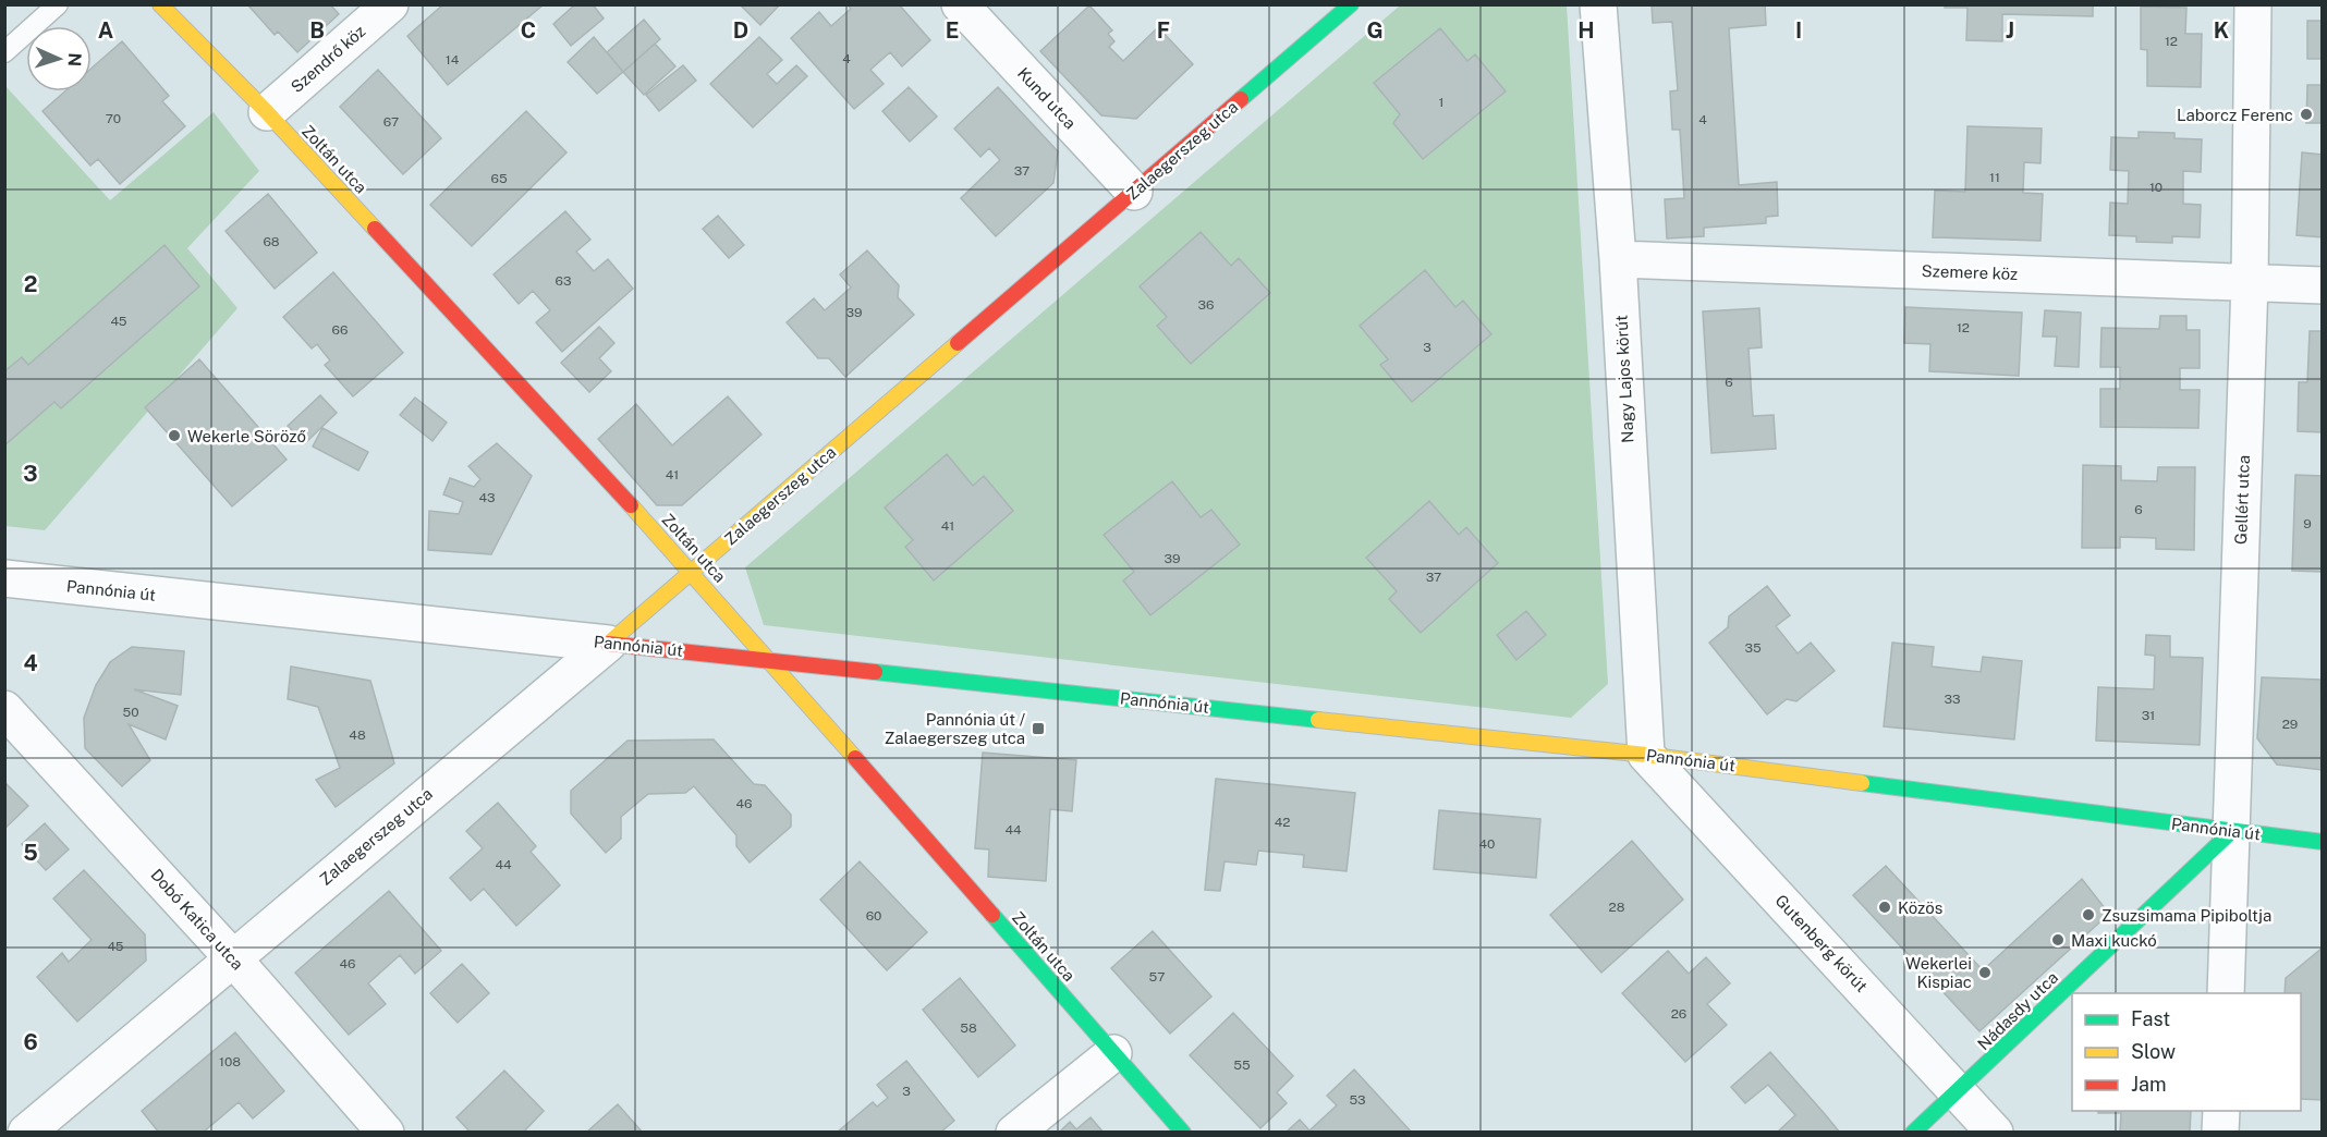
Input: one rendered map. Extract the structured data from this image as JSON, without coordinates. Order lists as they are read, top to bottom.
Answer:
{
  "streets": {
    "street": [
      "Szendrő köz",
      "Kund utca",
      "Zalaegerszeg utca",
      "Zoltán utca",
      "Szemere köz",
      "Nagy Lajos körút",
      "Gellért utca",
      "Pannónia út",
      "Dobó Katica utca",
      "Gutenberg körút",
      "Nádasdy utca"
    ]
  },
  "crossings": [
    ["Szendrő köz", "Zoltán utca"],
    ["Kund utca", "Zalaegerszeg utca"],
    ["Zalaegerszeg utca", "Zoltán utca"],
    ["Zalaegerszeg utca", "Pannónia út"],
    ["Zalaegerszeg utca", "Dobó Katica utca"],
    ["Zoltán utca", "Pannónia út"],
    ["Szemere köz", "Nagy Lajos körút"],
    ["Szemere köz", "Gellért utca"],
    ["Nagy Lajos körút", "Pannónia út"],
    ["Nagy Lajos körút", "Gutenberg körút"],
    ["Gellért utca", "Pannónia út"],
    ["Gellért utca", "Nádasdy utca"],
    ["Pannónia út", "Gutenberg körút"],
    ["Pannónia út", "Nádasdy utca"],
    ["Gutenberg körút", "Nádasdy utca"]
  ],
  "places": {
    "other": [
      "Laborcz Ferenc",
      "Wekerle Söröző",
      "Közös",
      "Zsuzsimama Pipiboltja",
      "Maxi kuckó",
      "Wekerlei Kispiac"
    ],
    "transit": ["Pannónia út / Zalaegerszeg utca"]
  },
  "house_numbers": [
    "12",
    "4",
    "14",
    "1",
    "70",
    "4",
    "67",
    "37",
    "11",
    "65",
    "10",
    "68",
    "63",
    "36",
    "39",
    "45",
    "12",
    "66",
    "3",
    "6",
    "41",
    "43",
    "6",
    "9",
    "41",
    "39",
    "37",
    "35",
    "33",
    "50",
    "31",
    "29",
    "48",
    "46",
    "42",
    "44",
    "40",
    "44",
    "28",
    "60",
    "45",
    "46",
    "57",
    "26",
    "58",
    "108",
    "55",
    "3",
    "53"
  ],
  "legend": ["Fast", "Slow", "Jam"],
  "north": "right",
  "grid": {
    "columns": [
      "A",
      "B",
      "C",
      "D",
      "E",
      "F",
      "G",
      "H",
      "I",
      "J",
      "K"
    ],
    "rows": [
      "2",
      "3",
      "4",
      "5",
      "6"
    ]
  }
}
